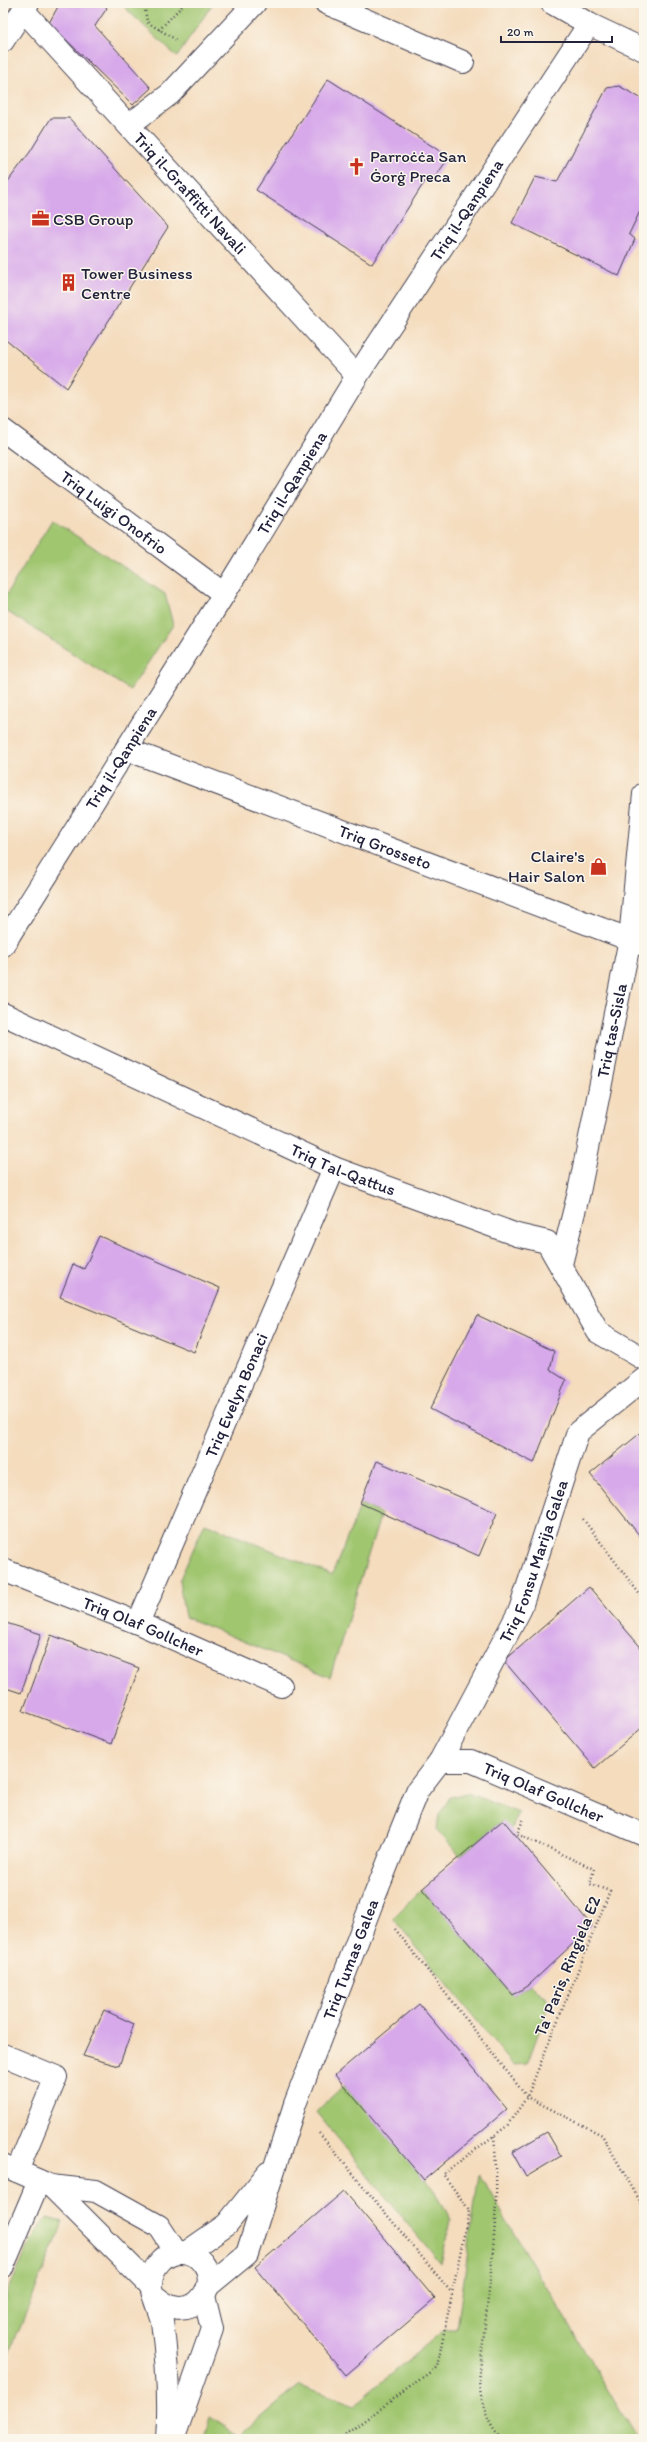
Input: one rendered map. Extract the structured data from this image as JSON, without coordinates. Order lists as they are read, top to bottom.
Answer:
{
  "streets": {
    "street": [
      "Triq il-Graffitti Navali",
      "Triq il-Qanpiena",
      "Triq Luigi Onofrio",
      "Triq Grosseto",
      "Triq tas-Sisla",
      "Triq Tal-Qattus",
      "Triq Evelyn Bonaci",
      "Triq Fonsu Marija Galea",
      "Triq Olaf Gollcher",
      "Triq Tumas Galea"
    ],
    "path": ["Ta' Paris, Ringiela E2"]
  },
  "crossings": [
    ["Triq il-Graffitti Navali", "Triq il-Qanpiena"],
    ["Triq il-Qanpiena", "Triq Luigi Onofrio"],
    ["Triq il-Qanpiena", "Triq Grosseto"],
    ["Triq Grosseto", "Triq tas-Sisla"],
    ["Triq tas-Sisla", "Triq Tal-Qattus"],
    ["Triq Tal-Qattus", "Triq Evelyn Bonaci"],
    ["Triq Evelyn Bonaci", "Triq Olaf Gollcher"],
    ["Triq Fonsu Marija Galea", "Triq Olaf Gollcher"],
    ["Triq Fonsu Marija Galea", "Triq Tumas Galea"],
    ["Triq Olaf Gollcher", "Triq Tumas Galea"],
    ["Triq Olaf Gollcher", "Ta' Paris, Ringiela E2"]
  ],
  "places": {
    "church": ["Parroċċa San Ġorġ Preca"],
    "office": ["CSB Group"],
    "building": ["Tower Business Centre"],
    "shop": ["Claire's Hair Salon"]
  },
  "scale_bar": "20 m"
}
